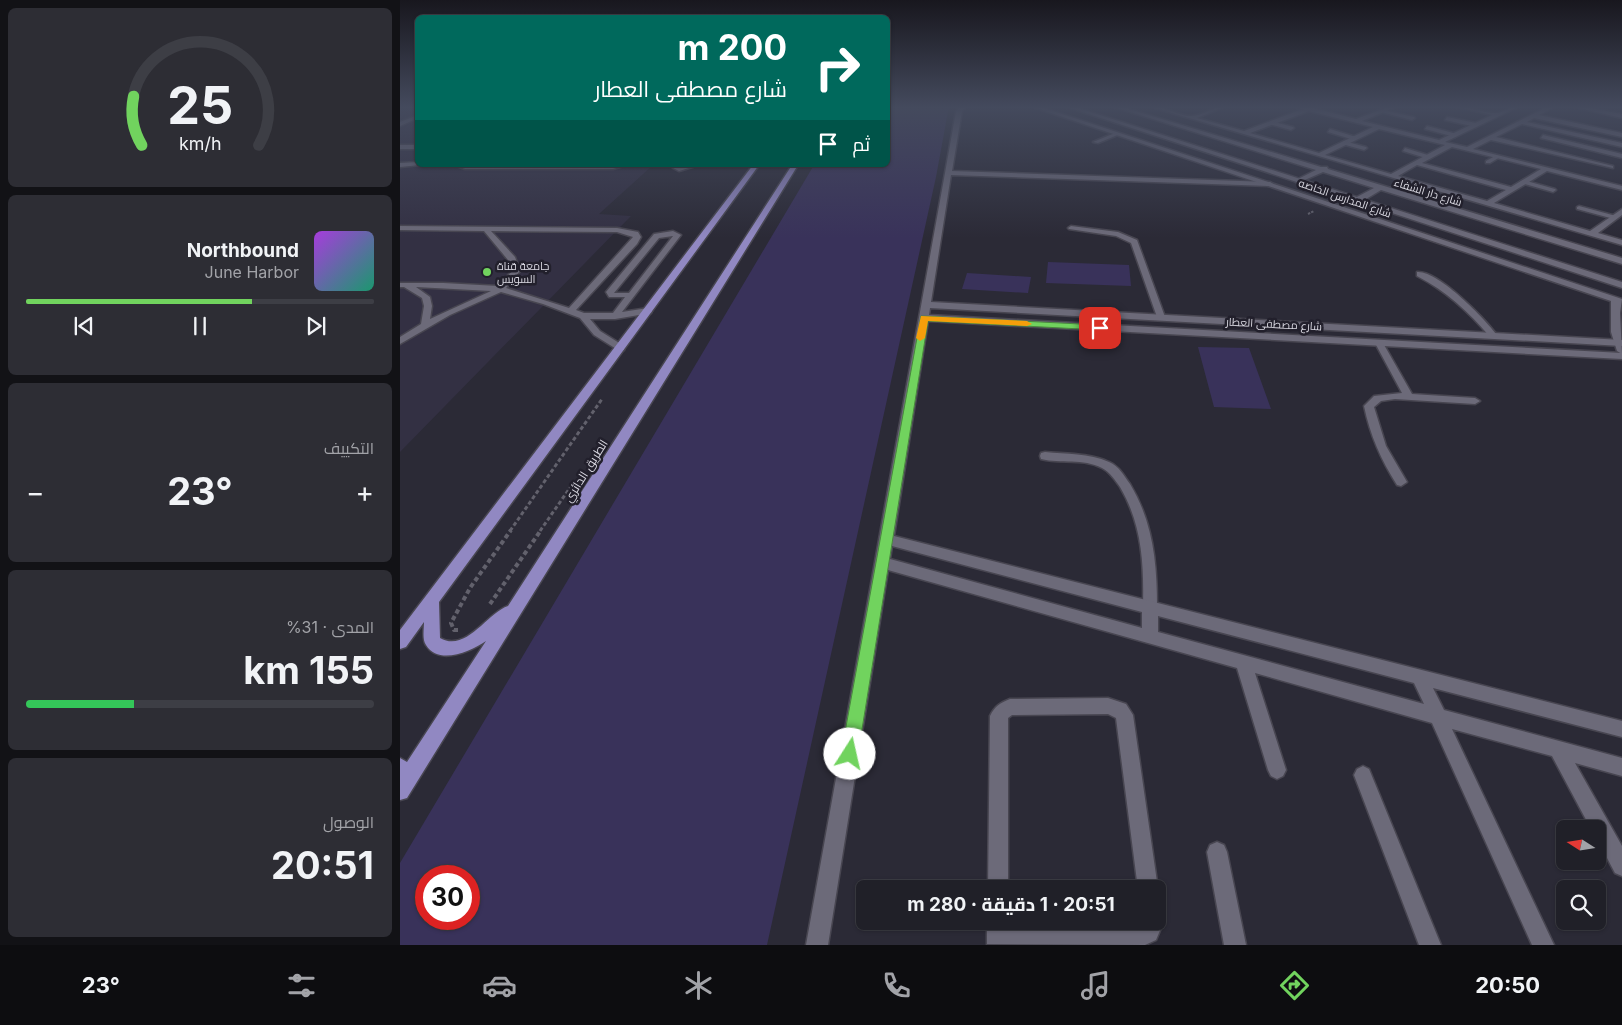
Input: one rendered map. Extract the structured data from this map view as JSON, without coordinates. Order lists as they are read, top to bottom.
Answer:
{
  "streets": {
    "main road": ["الطريق الدائري"],
    "street": ["شارع دار الشفاء", "شارع المدارس الخاصه", "شارع مصطفى العطار"]
  },
  "places": ["جامعة قناة السويس"],
  "north": "left",
  "page": {
    "turn": ["200 m", "شارع مصطفى العطار"],
    "then": "ثم",
    "song": ["Northbound", "June Harbor"],
    "tile": [
      "التكييف",
      ["المدى · 31%", "155 km"],
      ["الوصول", "20:51"]
    ],
    "heat": ["−", "23°", "+"],
    "limit": "30",
    "trip": "20:51 · 1 دقيقة · 280 m",
    "tabs": ["20:50", "23°"],
    "gauge": ["25", "km/h"]
  }
}
